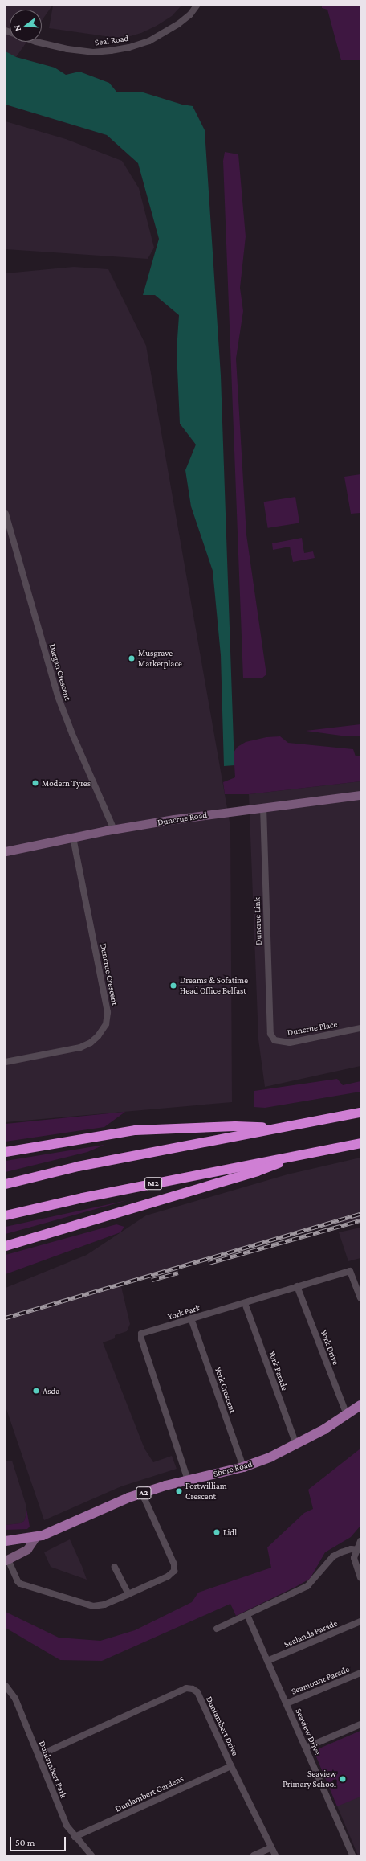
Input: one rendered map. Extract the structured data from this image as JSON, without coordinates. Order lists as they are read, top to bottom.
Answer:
{
  "streets": {
    "highway": ["M2"],
    "main road": ["Shore Road", "A2"],
    "street": [
      "Seal Road",
      "Dargan Crescent",
      "Duncrue Road",
      "Duncrue Link",
      "Duncrue Crescent",
      "Duncrue Place",
      "York Park",
      "York Drive",
      "York Parade",
      "York Crescent",
      "Sealands Parade",
      "Seamount Parade",
      "Dunlambert Drive",
      "Seaview Drive",
      "Dunlambert Park",
      "Dunlambert Gardens"
    ]
  },
  "crossings": [
    ["Dargan Crescent", "Duncrue Road"],
    ["Duncrue Road", "Duncrue Link"],
    ["Duncrue Road", "Duncrue Crescent"],
    ["Duncrue Link", "Duncrue Place"],
    ["York Park", "York Drive"],
    ["York Park", "York Parade"],
    ["York Park", "York Crescent"],
    ["York Park", "Shore Road"],
    ["York Drive", "Shore Road"],
    ["York Parade", "Shore Road"],
    ["York Crescent", "Shore Road"],
    ["Sealands Parade", "Seaview Drive"],
    ["Seamount Parade", "Seaview Drive"],
    ["Dunlambert Drive", "Dunlambert Park"],
    ["Dunlambert Drive", "Dunlambert Gardens"],
    ["Dunlambert Park", "Dunlambert Gardens"]
  ],
  "places": [
    "Musgrave Marketplace",
    "Modern Tyres",
    "Dreams & Sofatime Head Office Belfast",
    "Asda",
    "Fortwilliam Crescent",
    "Lidl",
    "Seaview Primary School"
  ],
  "scale_bar": "50 m",
  "north": "left"
}
